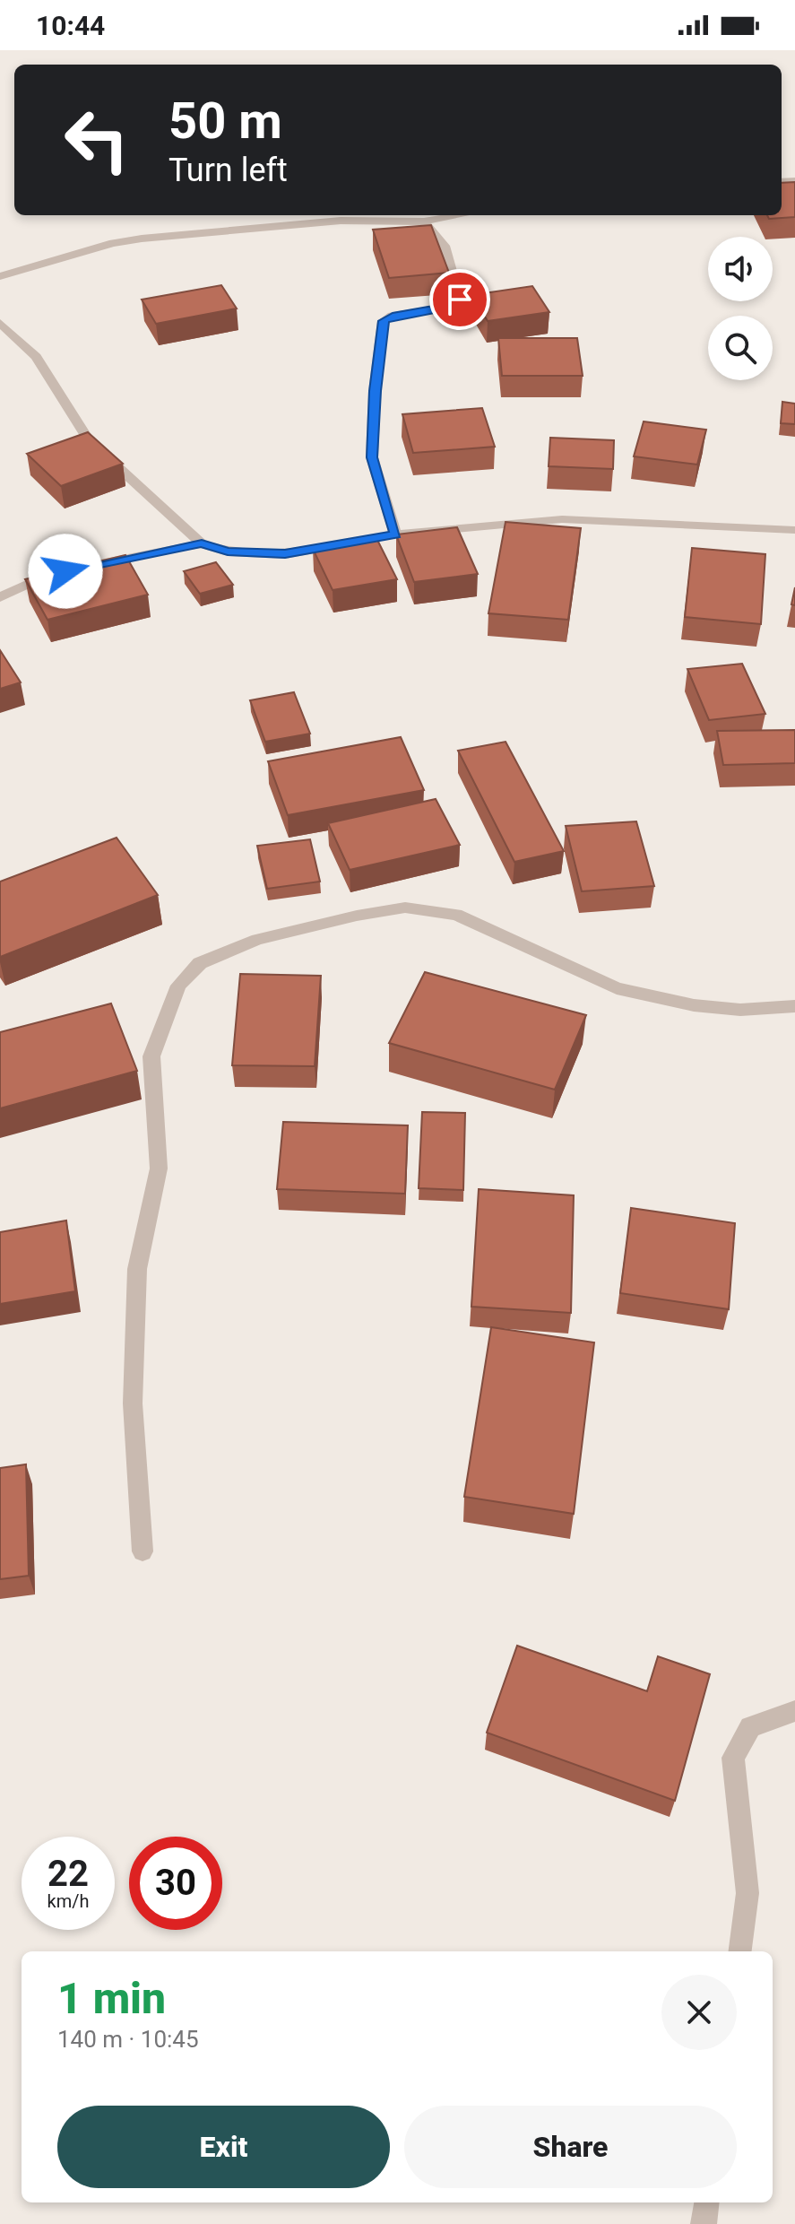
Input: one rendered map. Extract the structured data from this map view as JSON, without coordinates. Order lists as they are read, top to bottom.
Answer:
{
  "page": {
    "status": "10:44",
    "turn": ["50 m", "Turn left"],
    "speed": "22 km/h",
    "limit": "30",
    "heading": ["1 min", "140 m · 10:45"],
    "buttons": ["Exit", "Share"]
  }
}
